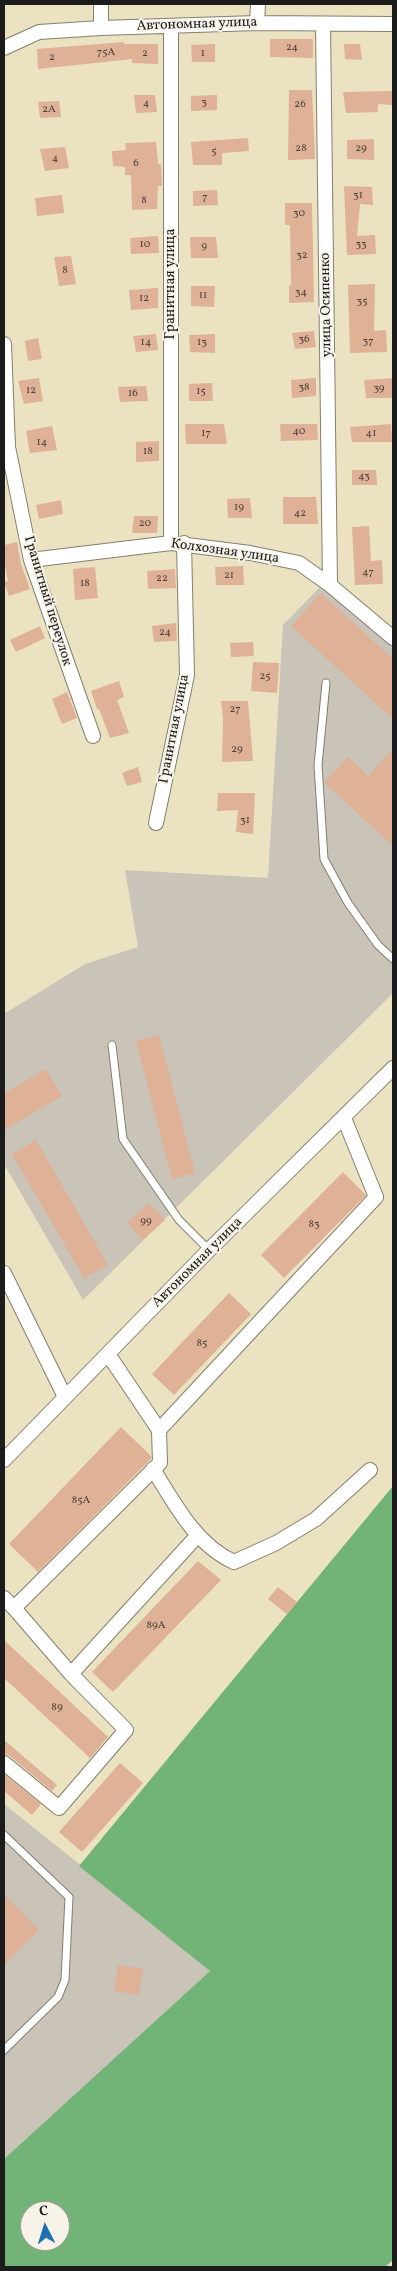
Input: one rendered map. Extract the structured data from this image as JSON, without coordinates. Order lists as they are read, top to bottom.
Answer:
{
  "streets": {
    "street": [
      "Автономная улица",
      "Гранитная улица",
      "улица Осипенко",
      "Колхозная улица",
      "Гранитный переулок"
    ]
  },
  "crossings": [
    ["Автономная улица", "Гранитная улица"],
    ["Автономная улица", "улица Осипенко"],
    ["Гранитная улица", "Колхозная улица"],
    ["улица Осипенко", "Колхозная улица"],
    ["Колхозная улица", "Гранитный переулок"]
  ],
  "house_numbers": [
    "24",
    "75А",
    "2",
    "1",
    "2",
    "3",
    "4",
    "26",
    "2А",
    "28",
    "29",
    "5",
    "4",
    "6",
    "31",
    "7",
    "8",
    "30",
    "10",
    "33",
    "9",
    "32",
    "8",
    "34",
    "11",
    "12",
    "35",
    "36",
    "37",
    "14",
    "13",
    "38",
    "39",
    "12",
    "15",
    "16",
    "40",
    "17",
    "41",
    "14",
    "18",
    "43",
    "19",
    "42",
    "20",
    "47",
    "21",
    "22",
    "18",
    "24",
    "25",
    "27",
    "29",
    "31",
    "99",
    "83",
    "85",
    "85А",
    "89А",
    "89"
  ],
  "north": "top"
}
